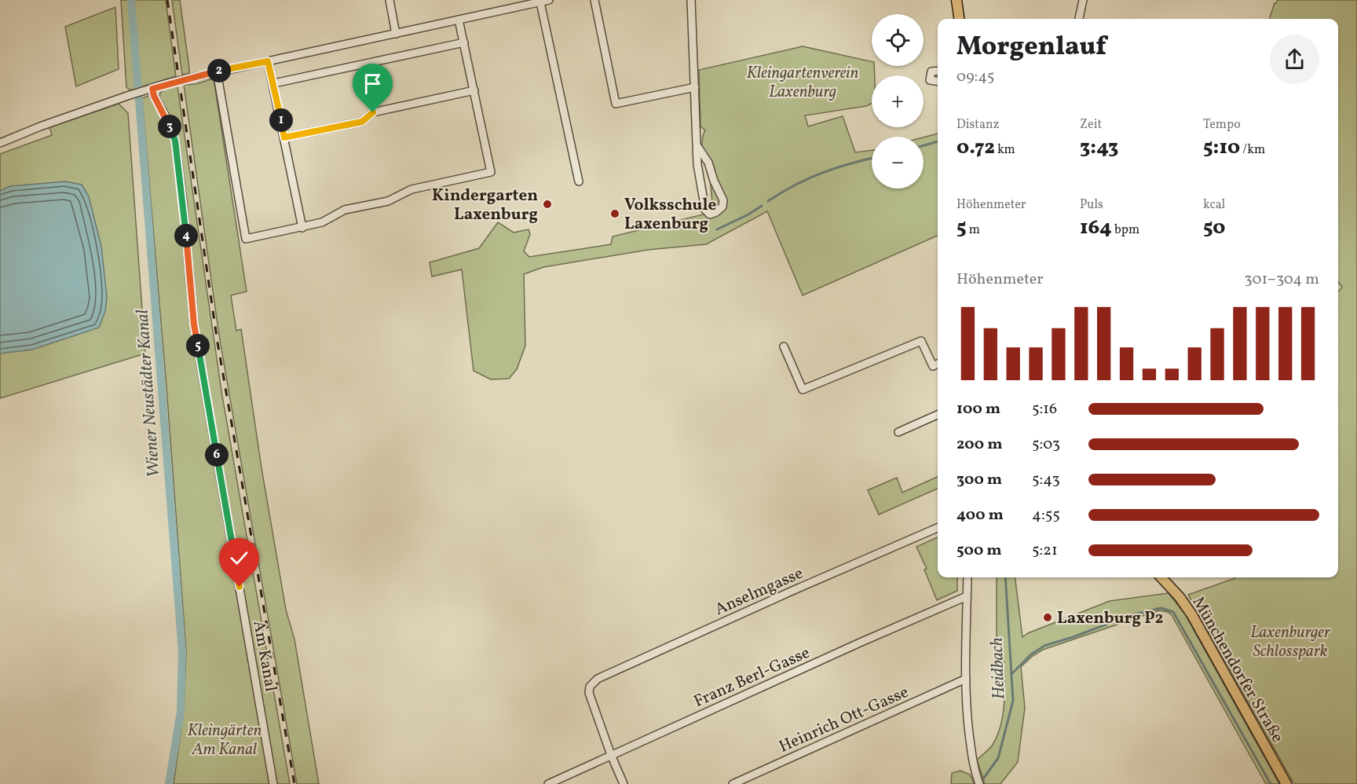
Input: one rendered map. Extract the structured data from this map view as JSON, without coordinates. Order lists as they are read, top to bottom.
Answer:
{
  "streets": {
    "main road": ["Münchendorfer Straße"],
    "street": [
      "Anselmgasse",
      "Am Kanal",
      "Franz Berl-Gasse",
      "Heinrich Ott-Gasse"
    ]
  },
  "crossings": [
    ["Anselmgasse", "Franz Berl-Gasse"]
  ],
  "water": ["Wiener Neustädter Kanal", "Heidbach"],
  "parks": ["Kleingartenverein Laxenburg", "Laxenburger Schlosspark", "Kleingärten Am Kanal"],
  "places": ["Kindergarten Laxenburg", "Volksschule Laxenburg", "Laxenburg P2"],
  "page": {
    "map_buttons": ["+", "−"],
    "heading": ["Morgenlauf", "09:45"],
    "pins": [
      "2",
      "1",
      "3",
      "4",
      "5",
      "6"
    ],
    "stats": [
      ["Distanz", "0.72 km"],
      ["Zeit", "3:43"],
      ["Tempo", "5:10 /km"],
      ["Höhenmeter", "5 m"],
      ["Puls", "164 bpm"],
      ["kcal", "50"]
    ],
    "chart": ["Höhenmeter", "301–304 m"],
    "list": [
      {
        "name": "100 m",
        "note": "5:16"
      },
      {
        "name": "200 m",
        "note": "5:03"
      },
      {
        "name": "300 m",
        "note": "5:43"
      },
      {
        "name": "400 m",
        "note": "4:55"
      },
      {
        "name": "500 m",
        "note": "5:21"
      }
    ]
  }
}
